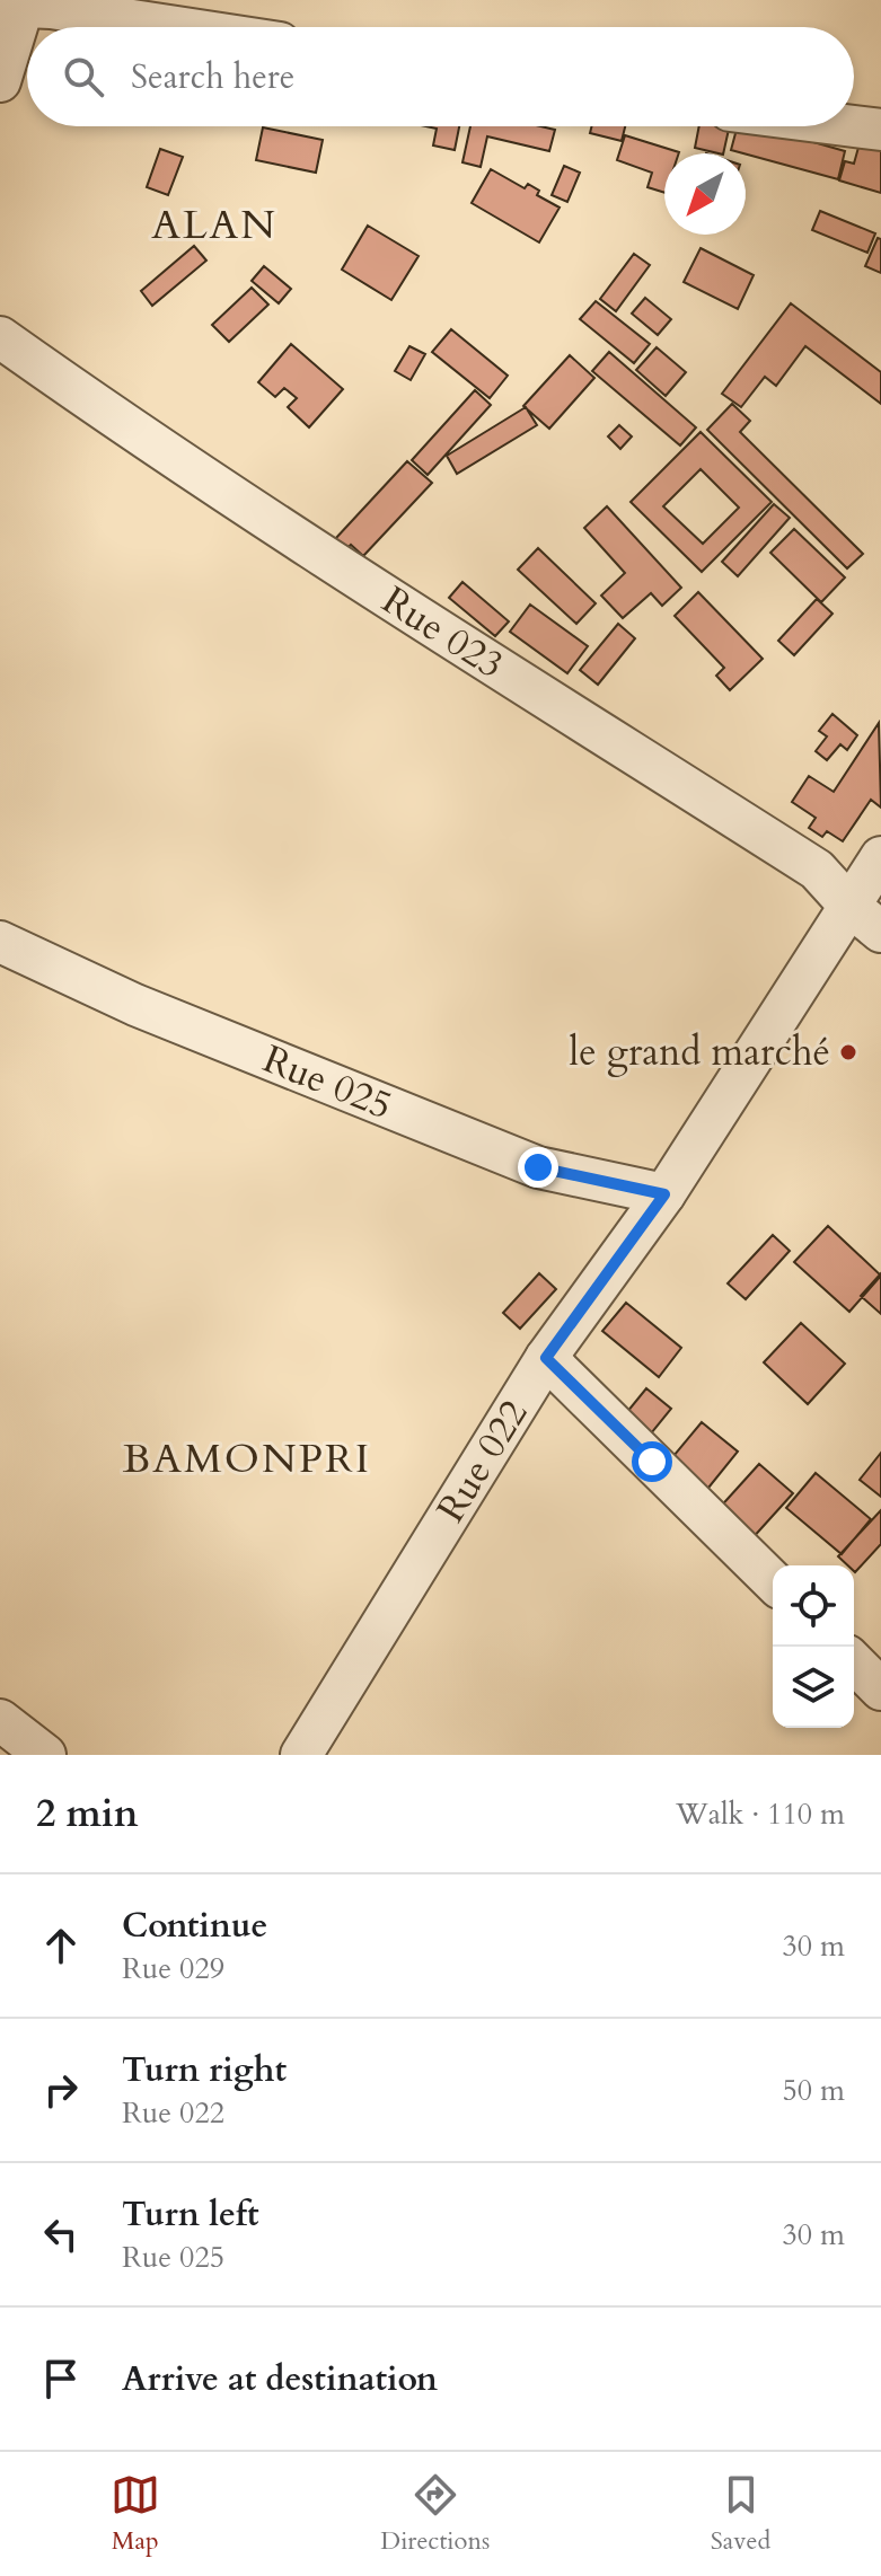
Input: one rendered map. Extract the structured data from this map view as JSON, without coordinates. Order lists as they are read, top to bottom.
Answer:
{
  "streets": {
    "street": ["Rue 023", "Rue 025", "Rue 022"]
  },
  "crossings": [
    ["Rue 023", "Rue 022"],
    ["Rue 025", "Rue 022"]
  ],
  "districts": ["ALAN", "BAMONPRI"],
  "places": ["le grand marché"],
  "north": "bottom left",
  "page": {
    "search": "Search here",
    "heading": ["2 min", "Walk · 110 m"],
    "list": [
      ["Continue", "Rue 029", "30 m"],
      ["Turn right", "Rue 022", "50 m"],
      ["Turn left", "Rue 025", "30 m"],
      "Arrive at destination"
    ],
    "nav": ["Map", "Directions", "Saved"]
  }
}
